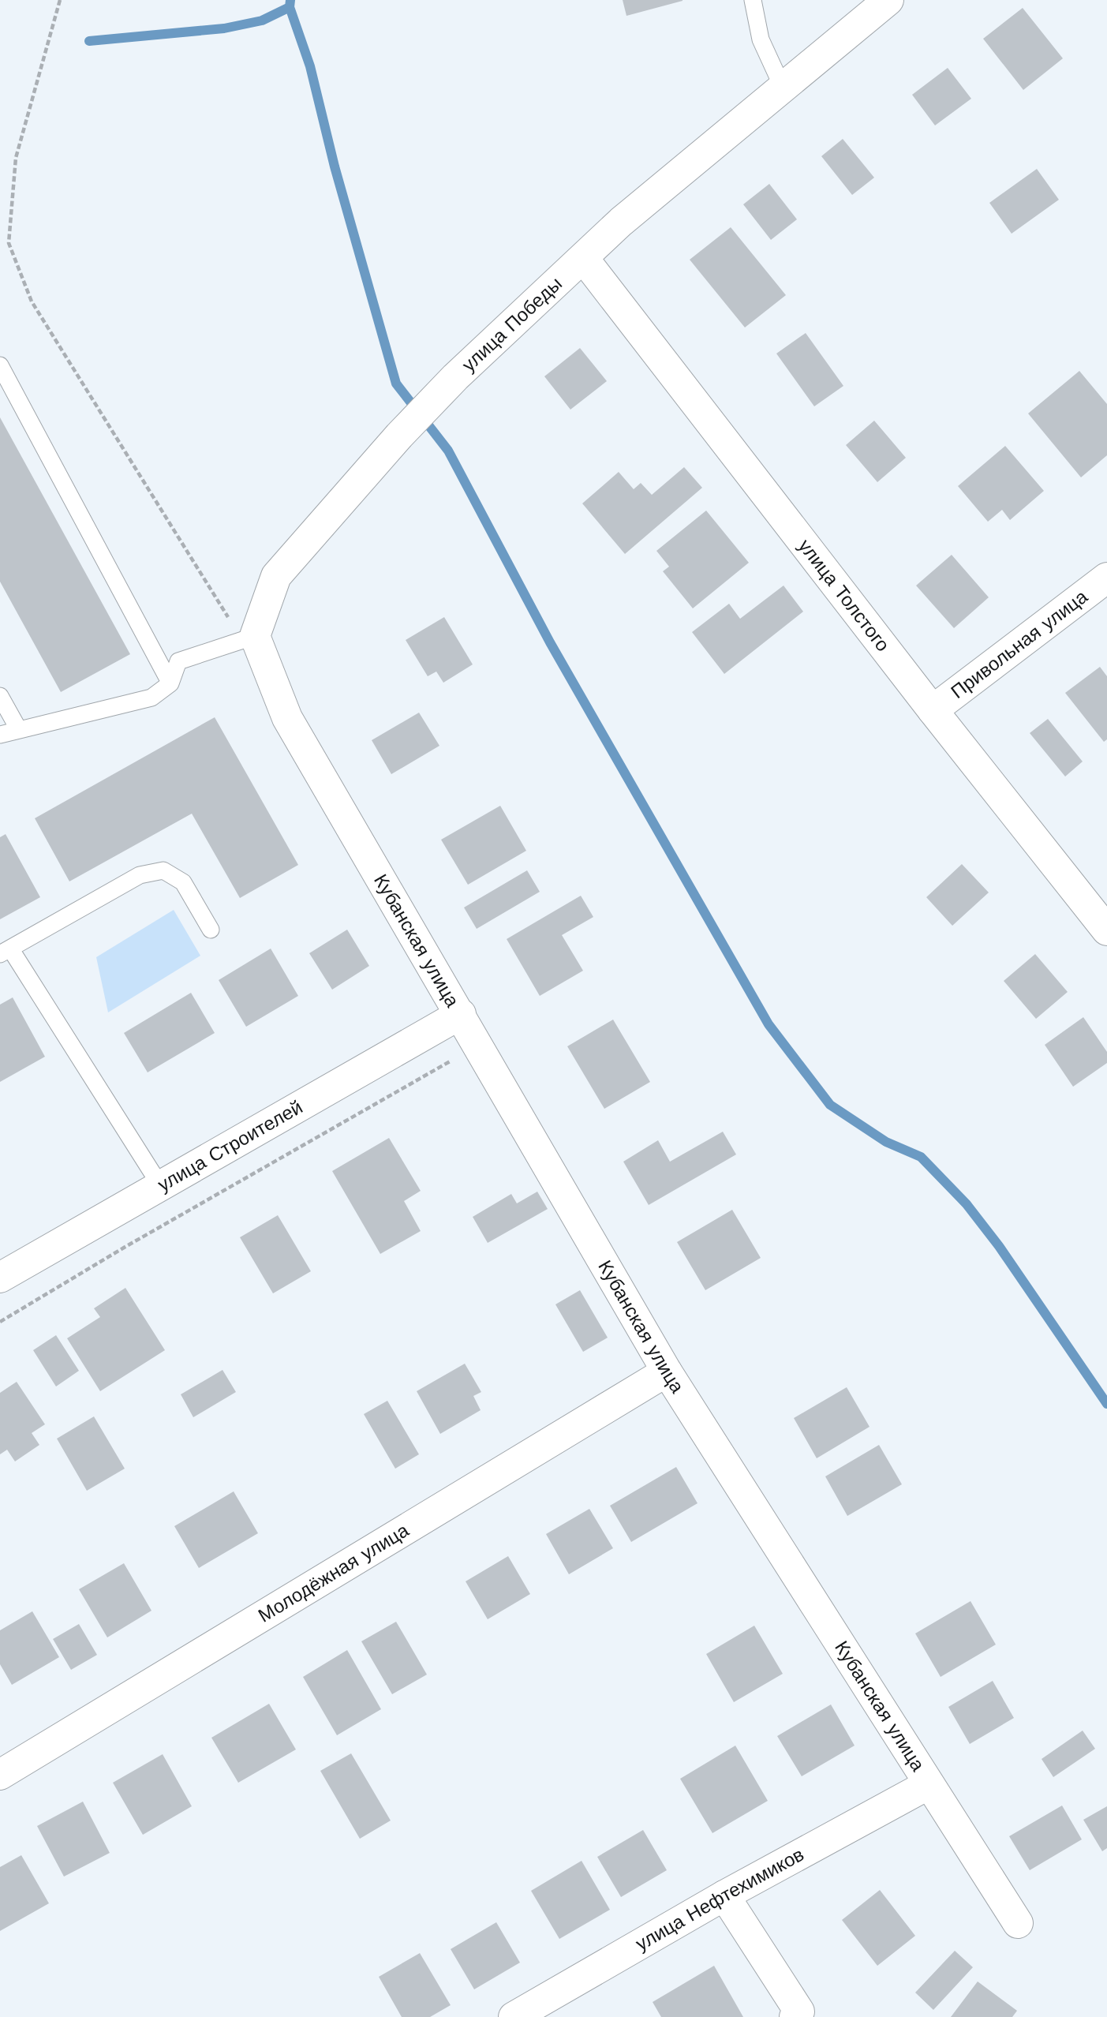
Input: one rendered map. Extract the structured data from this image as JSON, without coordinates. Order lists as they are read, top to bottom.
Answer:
{
  "streets": {
    "street": [
      "улица Победы",
      "улица Толстого",
      "Привольная улица",
      "Кубанская улица",
      "улица Строителей",
      "Молодёжная улица",
      "улица Нефтехимиков"
    ]
  },
  "crossings": [
    ["улица Победы", "улица Толстого"],
    ["улица Победы", "Кубанская улица"],
    ["улица Толстого", "Привольная улица"],
    ["Кубанская улица", "улица Строителей"],
    ["Кубанская улица", "Молодёжная улица"],
    ["Кубанская улица", "улица Нефтехимиков"]
  ]
}
